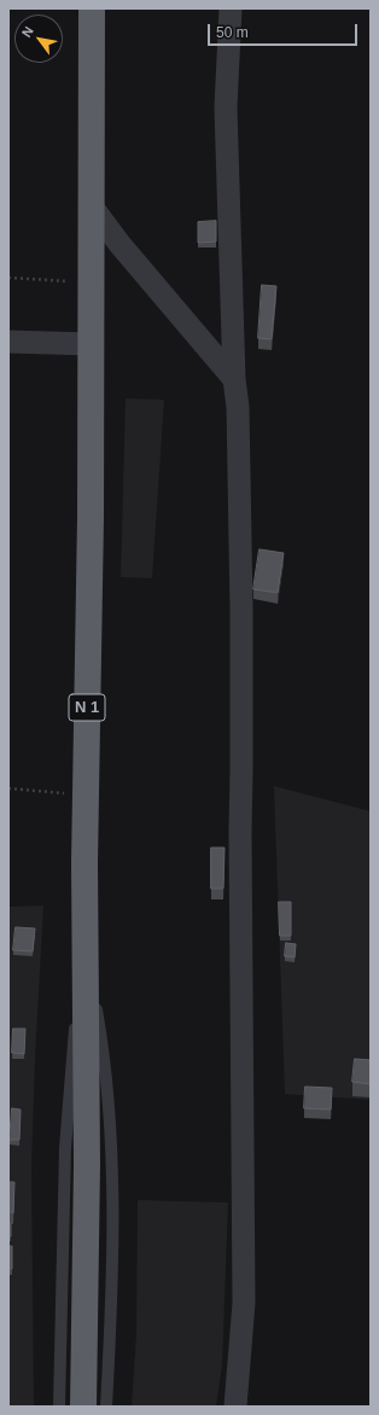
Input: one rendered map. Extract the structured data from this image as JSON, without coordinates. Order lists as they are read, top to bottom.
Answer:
{
  "streets": {
    "highway": ["N 1"]
  },
  "scale_bar": "50 m",
  "north": "top left"
}
